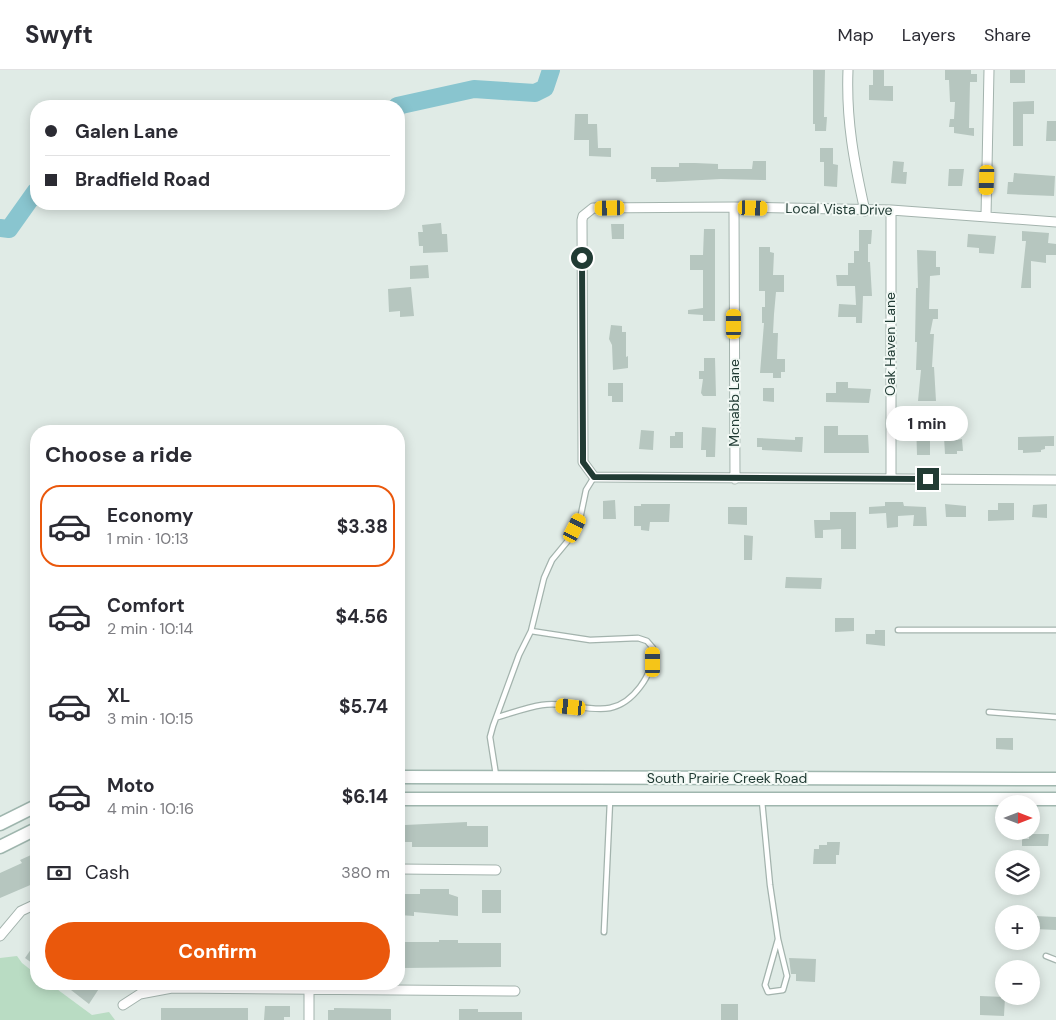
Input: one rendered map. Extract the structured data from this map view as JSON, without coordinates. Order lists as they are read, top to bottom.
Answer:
{
  "streets": {
    "main road": ["South Prairie Creek Road"],
    "street": ["Local Vista Drive", "Oak Haven Lane", "Mcnabb Lane"]
  },
  "crossings": [
    ["Local Vista Drive", "Oak Haven Lane"],
    ["Local Vista Drive", "Mcnabb Lane"]
  ],
  "north": "right",
  "page": {
    "header": "Swyft",
    "nav": ["Map", "Layers", "Share"],
    "banner": ["Galen Lane", "Bradfield Road"],
    "bubble": "1 min",
    "heading": "Choose a ride",
    "list": [
      {
        "name": "Economy",
        "note": "1 min · 10:13",
        "value": "$3.38"
      },
      {
        "name": "Comfort",
        "note": "2 min · 10:14",
        "value": "$4.56"
      },
      {
        "name": "XL",
        "note": "3 min · 10:15",
        "value": "$5.74"
      },
      {
        "name": "Moto",
        "note": "4 min · 10:16",
        "value": "$6.14"
      }
    ],
    "map_buttons": ["+", "−"],
    "pay": ["Cash", "380 m"],
    "buttons": "Confirm"
  }
}
